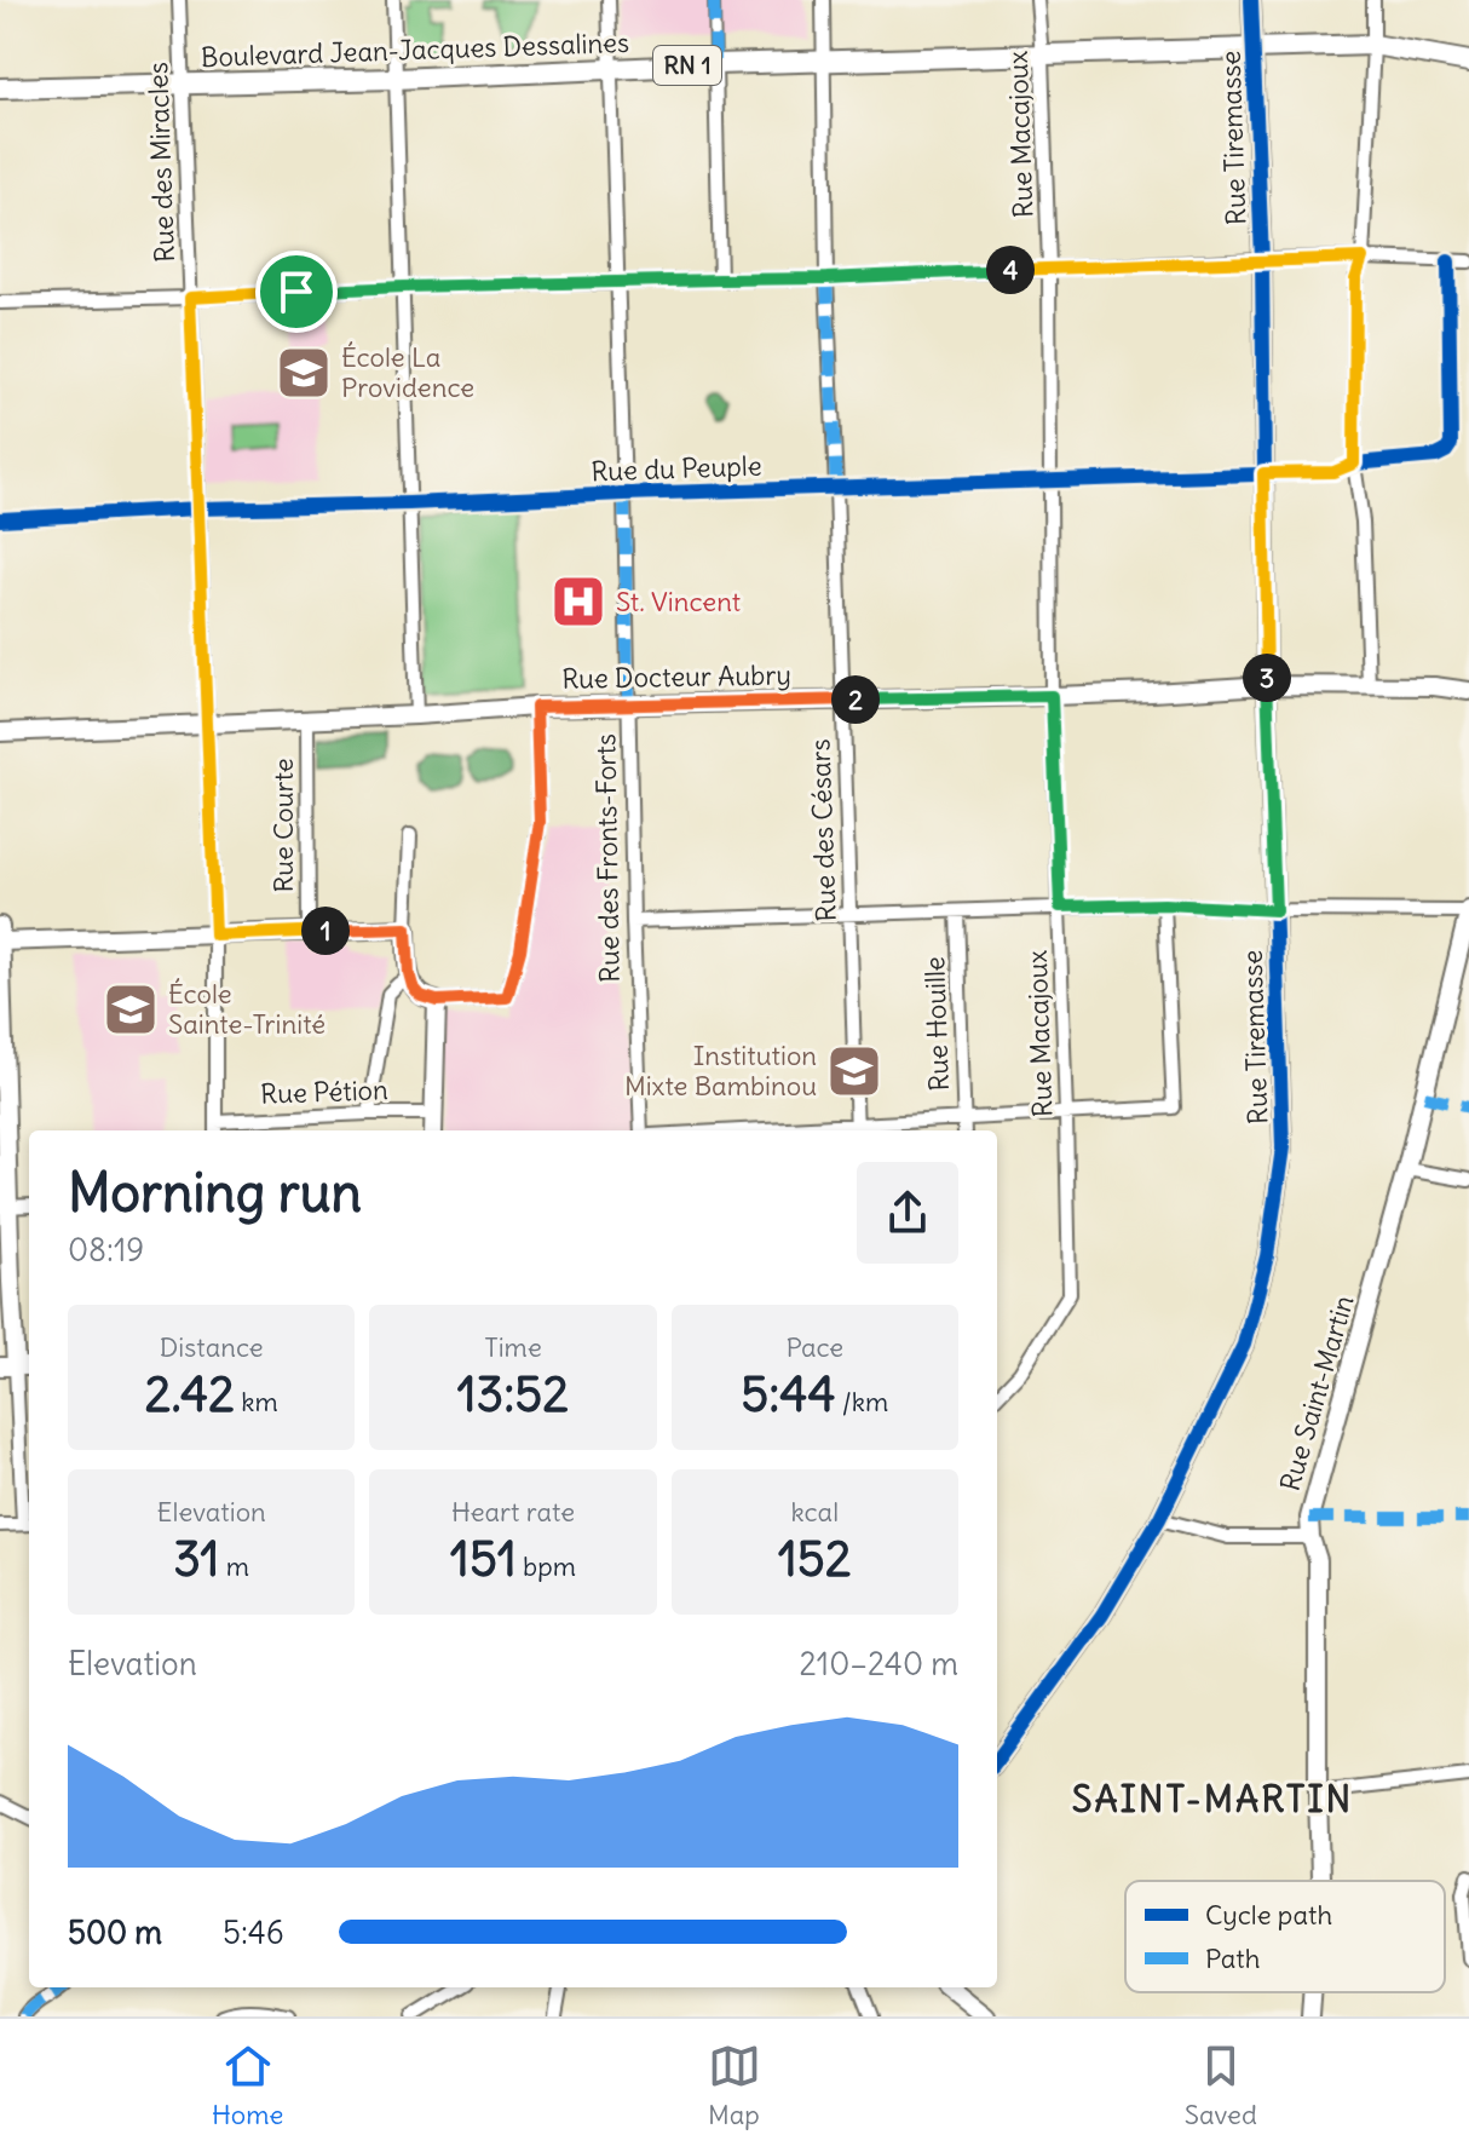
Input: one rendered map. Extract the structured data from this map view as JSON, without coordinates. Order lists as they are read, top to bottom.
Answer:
{
  "streets": {
    "main road": ["Boulevard Jean-Jacques Dessalines", "RN 1"],
    "street": [
      "Rue Macajoux",
      "Rue Tiremasse",
      "Rue des Miracles",
      "Rue du Peuple",
      "Rue Docteur Aubry",
      "Rue Courte",
      "Rue des Césars",
      "Rue des Fronts-Forts",
      "Rue Houille",
      "Rue Pétion",
      "Rue Saint-Martin"
    ]
  },
  "crossings": [
    ["Boulevard Jean-Jacques Dessalines", "Rue Macajoux"],
    ["Boulevard Jean-Jacques Dessalines", "Rue Tiremasse"],
    ["Boulevard Jean-Jacques Dessalines", "Rue des Miracles"],
    ["Boulevard Jean-Jacques Dessalines", "Rue des Césars"],
    ["Boulevard Jean-Jacques Dessalines", "Rue des Fronts-Forts"],
    ["Rue Macajoux", "Rue du Peuple"],
    ["Rue Macajoux", "Rue Docteur Aubry"],
    ["Rue Tiremasse", "Rue du Peuple"],
    ["Rue Tiremasse", "Rue Docteur Aubry"],
    ["Rue des Miracles", "Rue du Peuple"],
    ["Rue des Miracles", "Rue Docteur Aubry"],
    ["Rue des Miracles", "Rue Pétion"],
    ["Rue du Peuple", "Rue des Césars"],
    ["Rue du Peuple", "Rue des Fronts-Forts"],
    ["Rue Docteur Aubry", "Rue Courte"],
    ["Rue Docteur Aubry", "Rue des Césars"],
    ["Rue Docteur Aubry", "Rue des Fronts-Forts"]
  ],
  "districts": ["SAINT-MARTIN"],
  "places": {
    "school or university": ["École La Providence", "École Sainte-Trinité", "Institution Mixte Bambinou"],
    "hospital": ["St. Vincent"]
  },
  "legend": ["Cycle path", "Path"],
  "page": {
    "pins": [
      "4",
      "3",
      "2",
      "1"
    ],
    "heading": ["Morning run", "08:19"],
    "stats": [
      ["Distance", "2.42 km"],
      ["Time", "13:52"],
      ["Pace", "5:44 /km"],
      ["Elevation", "31 m"],
      ["Heart rate", "151 bpm"],
      ["kcal", "152"]
    ],
    "chart": ["Elevation", "210–240 m"],
    "list": [
      {
        "name": "500 m",
        "note": "5:46"
      }
    ],
    "tabs": ["Home", "Map", "Saved"]
  }
}
